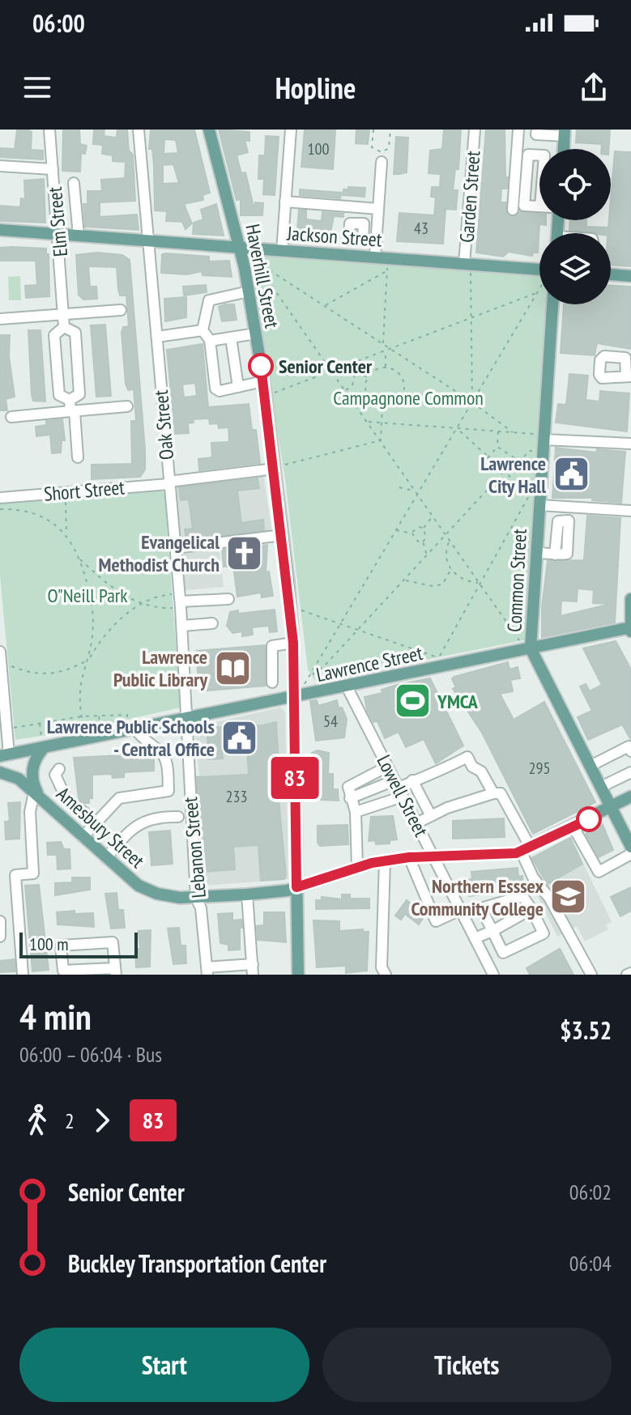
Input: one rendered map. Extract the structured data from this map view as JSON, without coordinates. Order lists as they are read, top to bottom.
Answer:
{
  "streets": {
    "main road": [
      "Jackson Street",
      "Haverhill Street",
      "Common Street",
      "Lawrence Street",
      "Amesbury Street"
    ],
    "street": [
      "Garden Street",
      "Elm Street",
      "Oak Street",
      "Short Street",
      "Lowell Street",
      "Lebanon Street"
    ]
  },
  "crossings": [
    ["Garden Street", "Jackson Street"],
    ["Elm Street", "Jackson Street"],
    ["Jackson Street", "Haverhill Street"],
    ["Jackson Street", "Oak Street"],
    ["Haverhill Street", "Short Street"],
    ["Haverhill Street", "Lawrence Street"],
    ["Haverhill Street", "Amesbury Street"],
    ["Oak Street", "Short Street"],
    ["Oak Street", "Lawrence Street"],
    ["Oak Street", "Lebanon Street"],
    ["Common Street", "Lawrence Street"],
    ["Common Street", "Amesbury Street"],
    ["Lawrence Street", "Lowell Street"],
    ["Lawrence Street", "Lebanon Street"],
    ["Lowell Street", "Amesbury Street"],
    ["Amesbury Street", "Lebanon Street"]
  ],
  "parks": ["Campagnone Common", "O\"Neill Park"],
  "places": {
    "other": ["Senior Center"],
    "public building": ["Lawrence City Hall", "Lawrence Public Schools - Central Office"],
    "church": ["Evangelical Methodist Church"],
    "library": ["Lawrence Public Library"],
    "sports": ["YMCA"],
    "school or university": ["Northern Esssex Community College"]
  },
  "lines": ["bus line 83"],
  "house_numbers": [
    "100",
    "43",
    "54",
    "295",
    "233"
  ],
  "scale_bar": "100 m",
  "page": {
    "status": "06:00",
    "header": "Hopline",
    "on_map": "83",
    "scale": "100 m",
    "heading": ["4 min", "06:00 – 06:04 · Bus", "$3.52"],
    "legs": ["2", "83"],
    "list": [
      {
        "name": "Senior Center",
        "value": "06:02"
      },
      {
        "name": "Buckley Transportation Center",
        "value": "06:04"
      }
    ],
    "buttons": ["Start", "Tickets"]
  }
}
